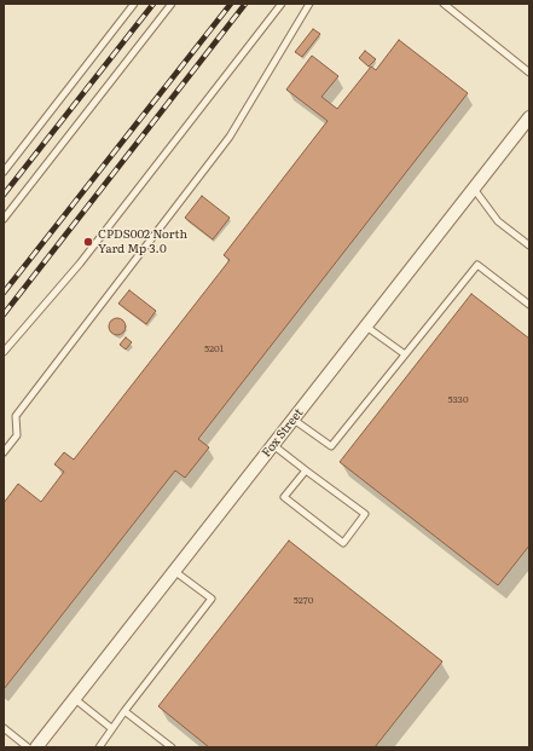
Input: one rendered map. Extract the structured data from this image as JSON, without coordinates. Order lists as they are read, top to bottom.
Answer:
{
  "streets": {
    "street": ["Fox Street"]
  },
  "places": ["CPDS002 North Yard Mp 3.0"],
  "house_numbers": ["5201", "5330", "5270"]
}
